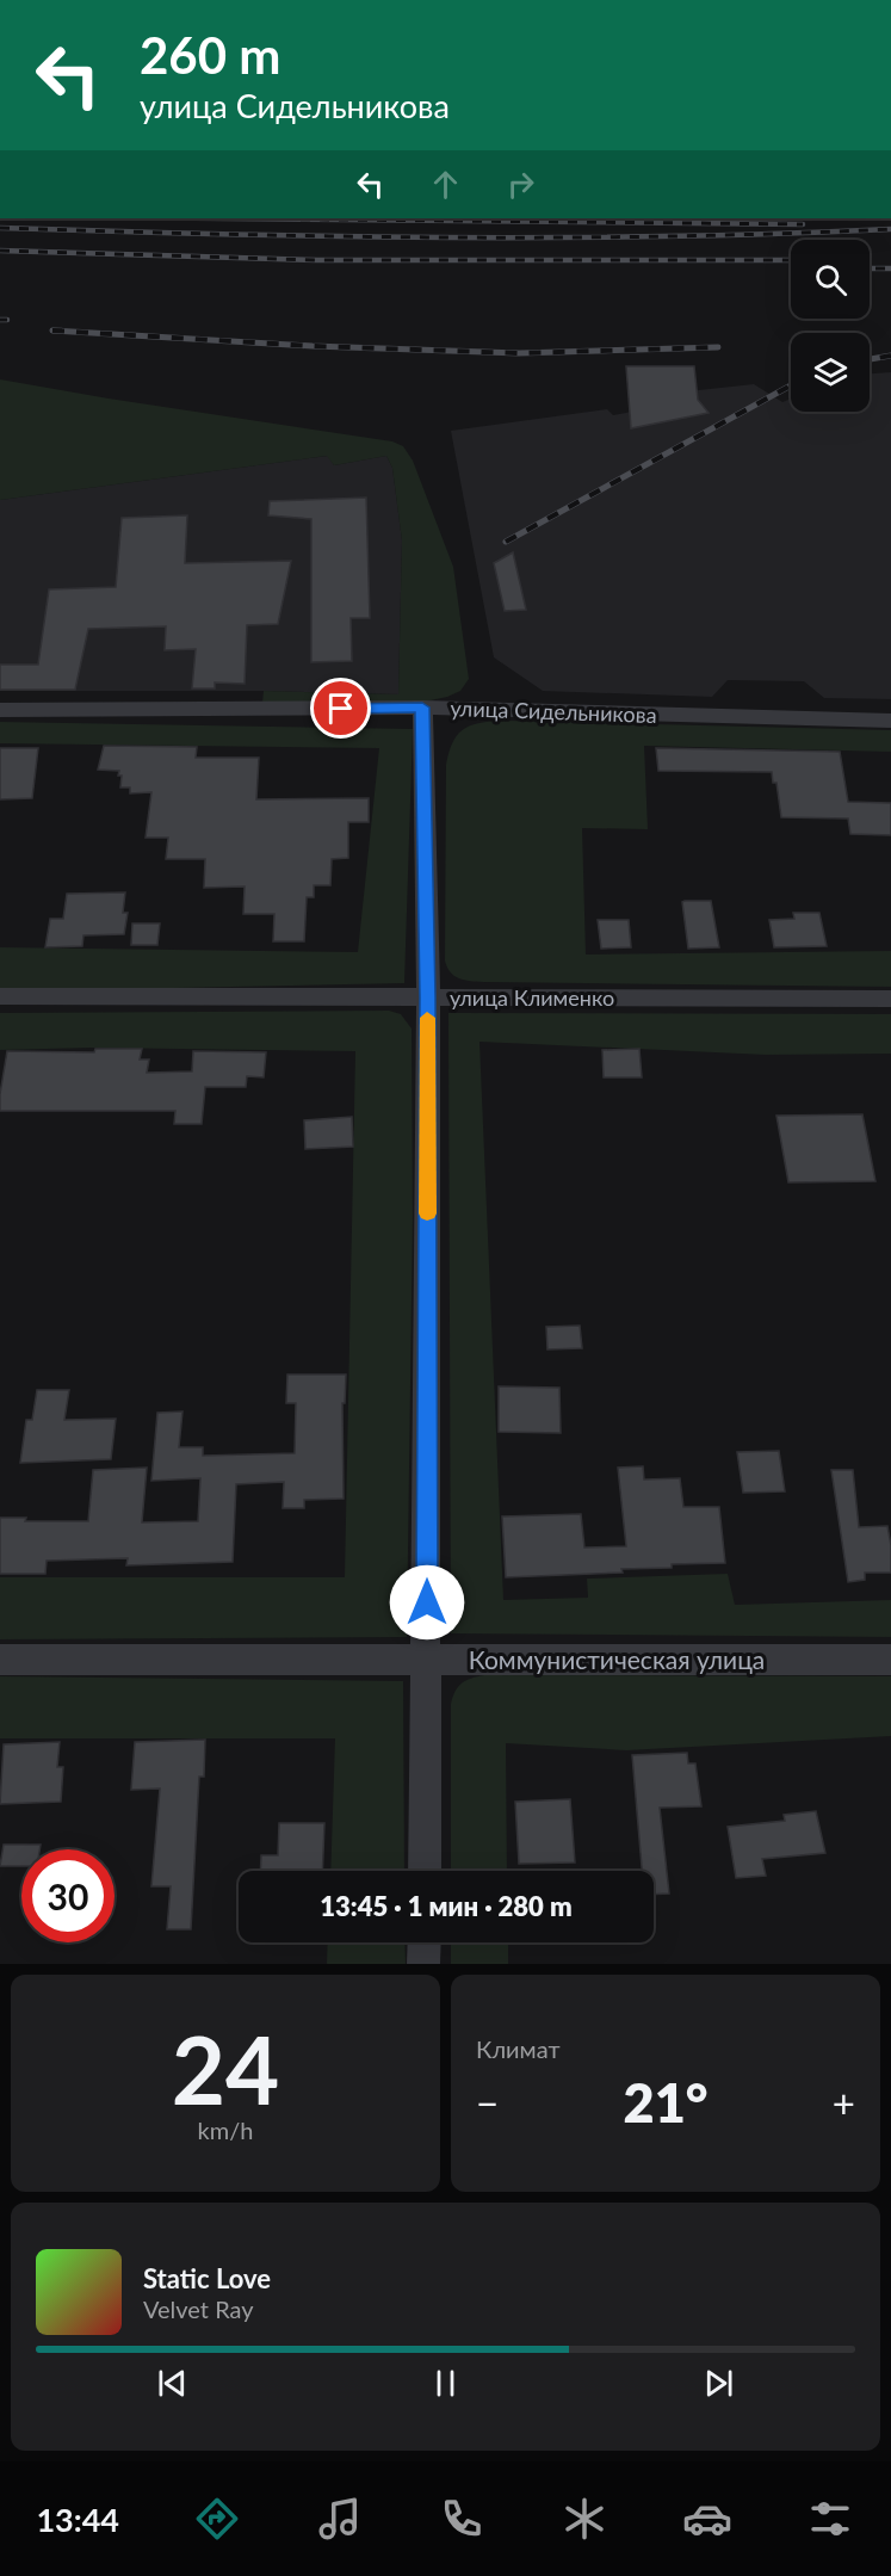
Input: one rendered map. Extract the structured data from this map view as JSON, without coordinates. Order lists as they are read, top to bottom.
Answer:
{
  "streets": {
    "street": ["улица Сидельникова", "улица Клименко", "Коммунистическая улица"]
  },
  "page": {
    "turn": ["260 m", "улица Сидельникова"],
    "limit": "30",
    "trip": "13:45 · 1 мин · 280 m",
    "tile": [
      ["24", "km/h"],
      "Климат"
    ],
    "heat": ["−", "21°", "+"],
    "song": ["Static Love", "Velvet Ray"],
    "tabs": "13:44"
  }
}
